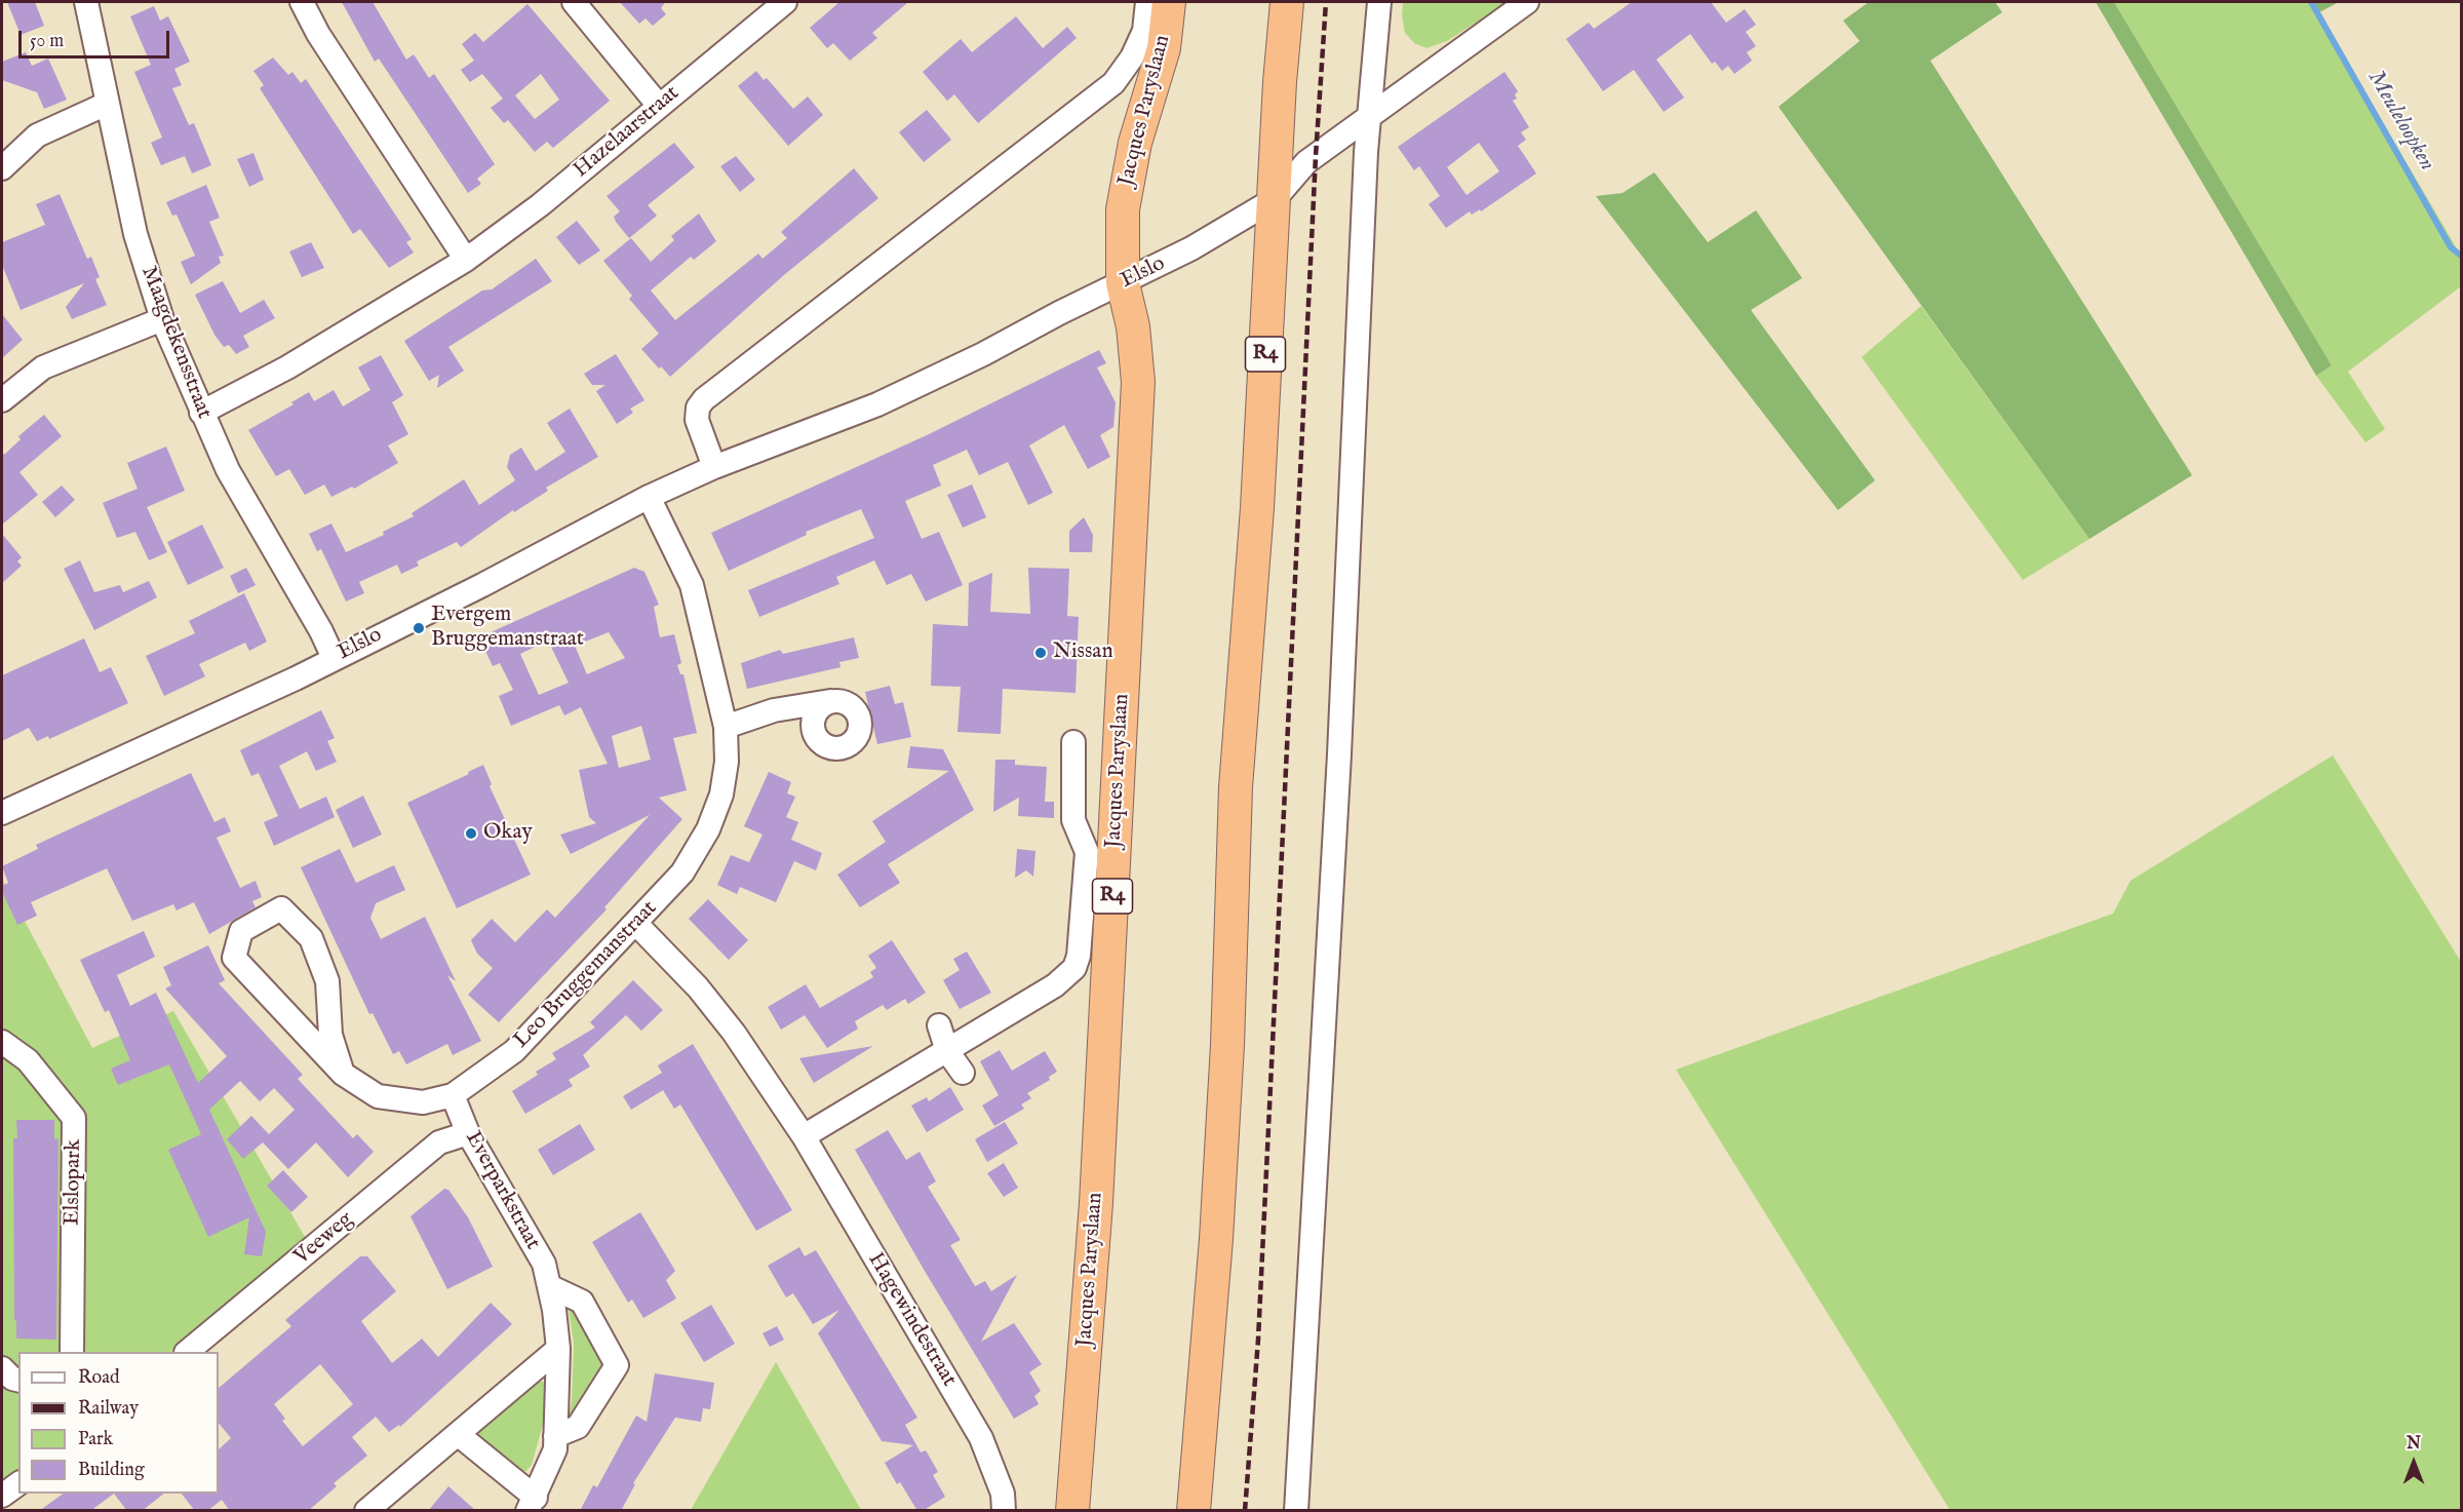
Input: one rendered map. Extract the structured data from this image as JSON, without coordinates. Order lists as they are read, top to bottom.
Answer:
{
  "streets": {
    "highway": ["Jacques Paryslaan", "R4"],
    "street": [
      "Hazelaarstraat",
      "Elslo",
      "Maagdekensstraat",
      "Leo Bruggemanstraat",
      "Elslopark",
      "Everparkstraat",
      "Veeweg",
      "Hagewindestraat"
    ]
  },
  "crossings": [
    ["Jacques Paryslaan", "Elslo"],
    ["Hazelaarstraat", "Maagdekensstraat"],
    ["Elslo", "Maagdekensstraat"],
    ["Elslo", "R4"],
    ["Elslo", "Leo Bruggemanstraat"],
    ["Leo Bruggemanstraat", "Everparkstraat"],
    ["Leo Bruggemanstraat", "Hagewindestraat"],
    ["Everparkstraat", "Veeweg"]
  ],
  "water": ["Meuleloopken"],
  "places": ["Evergem Bruggemanstraat", "Nissan", "Okay"],
  "legend": [
    "Road",
    "Railway",
    "Park",
    "Building"
  ],
  "scale_bar": "50 m",
  "north": "top"
}
